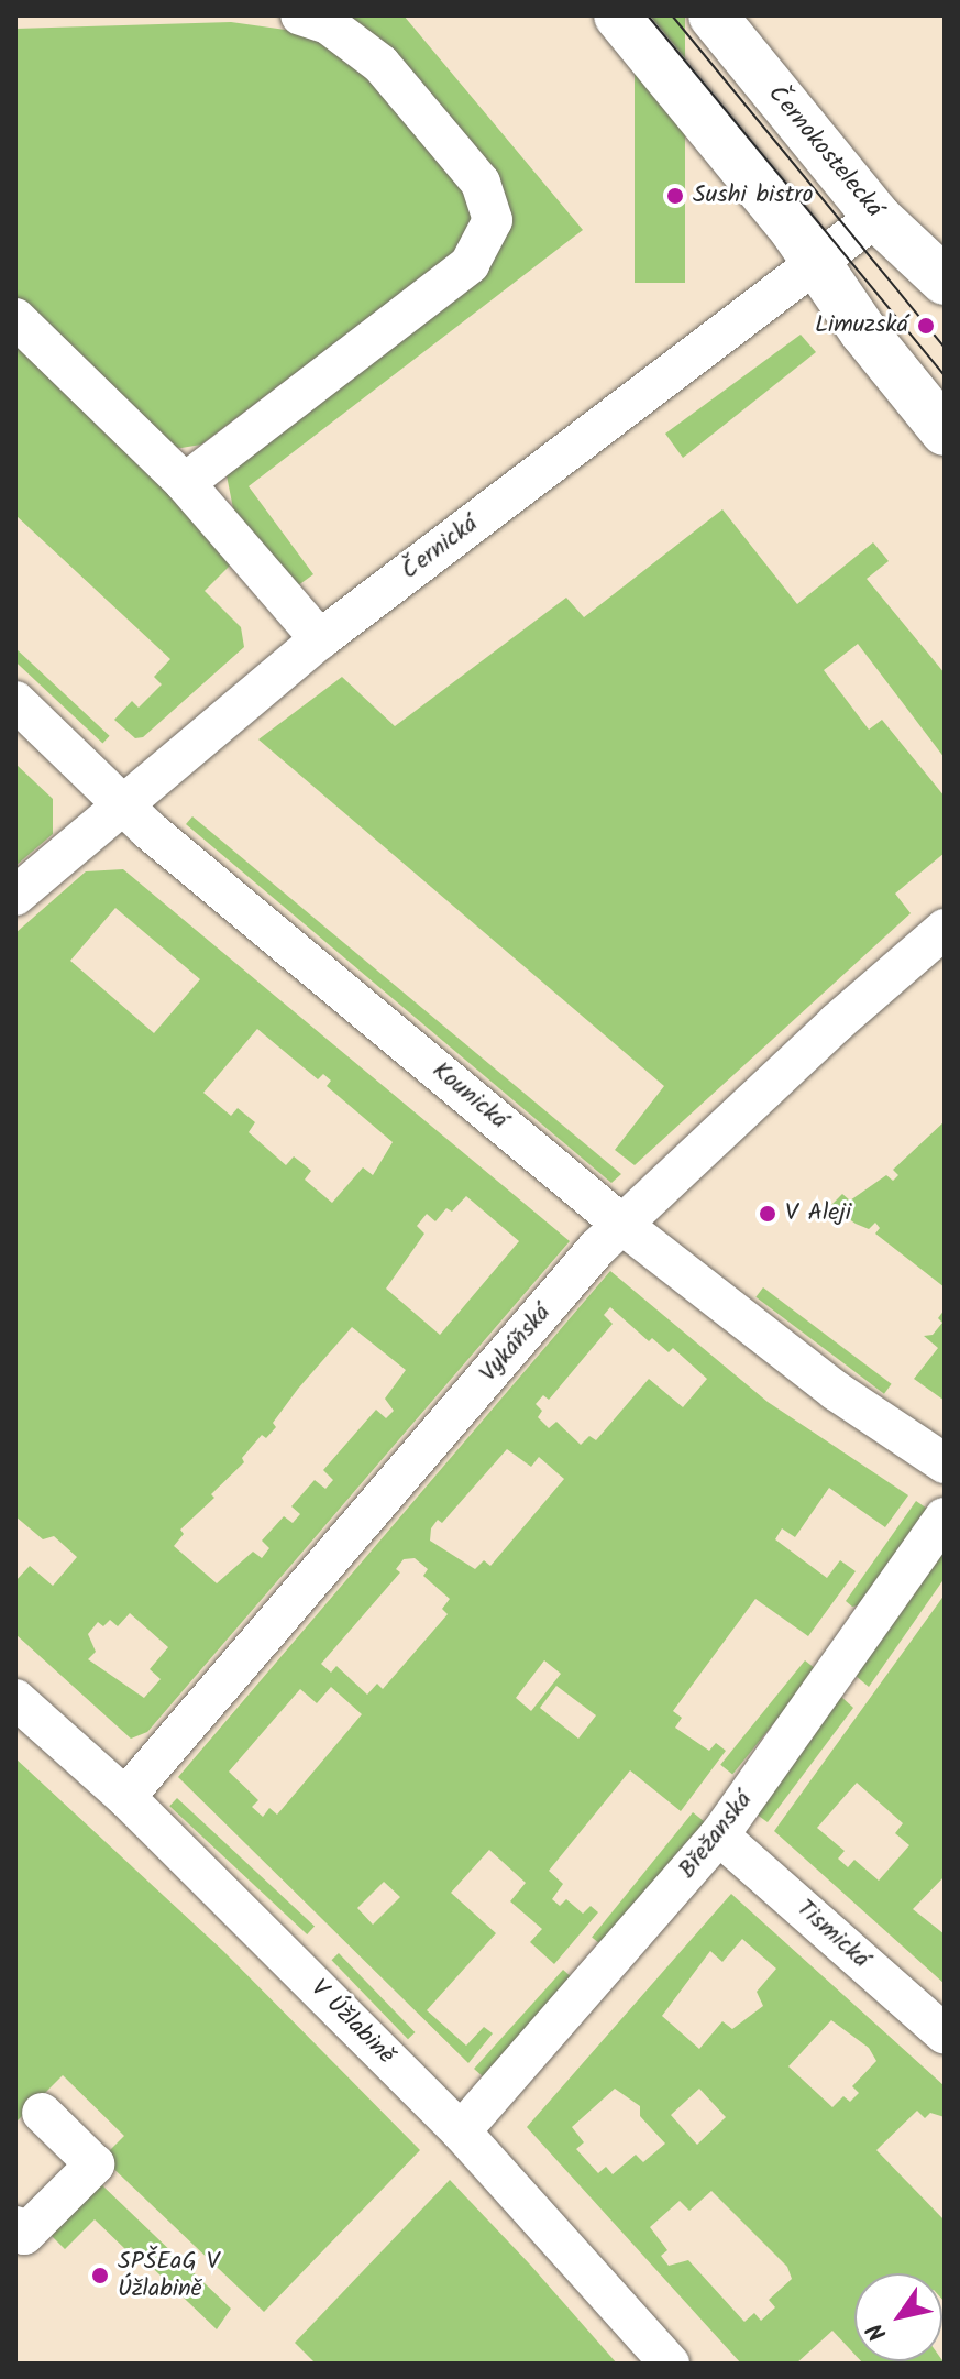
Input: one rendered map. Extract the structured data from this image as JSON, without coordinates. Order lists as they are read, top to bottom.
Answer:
{
  "streets": {
    "main road": ["Černokostelecká"],
    "street": [
      "Černická",
      "Kounická",
      "Vykáňská",
      "Břežanská",
      "Tismická",
      "V Úžlabině"
    ]
  },
  "crossings": [
    ["Černokostelecká", "Černická"],
    ["Černická", "Kounická"],
    ["Kounická", "Vykáňská"],
    ["Vykáňská", "V Úžlabině"],
    ["Břežanská", "Tismická"],
    ["Břežanská", "V Úžlabině"]
  ],
  "places": [
    "Sushi bistro",
    "Limuzská",
    "V Aleji",
    "SPŠEaG V Úžlabině"
  ],
  "north": "bottom left"
}
